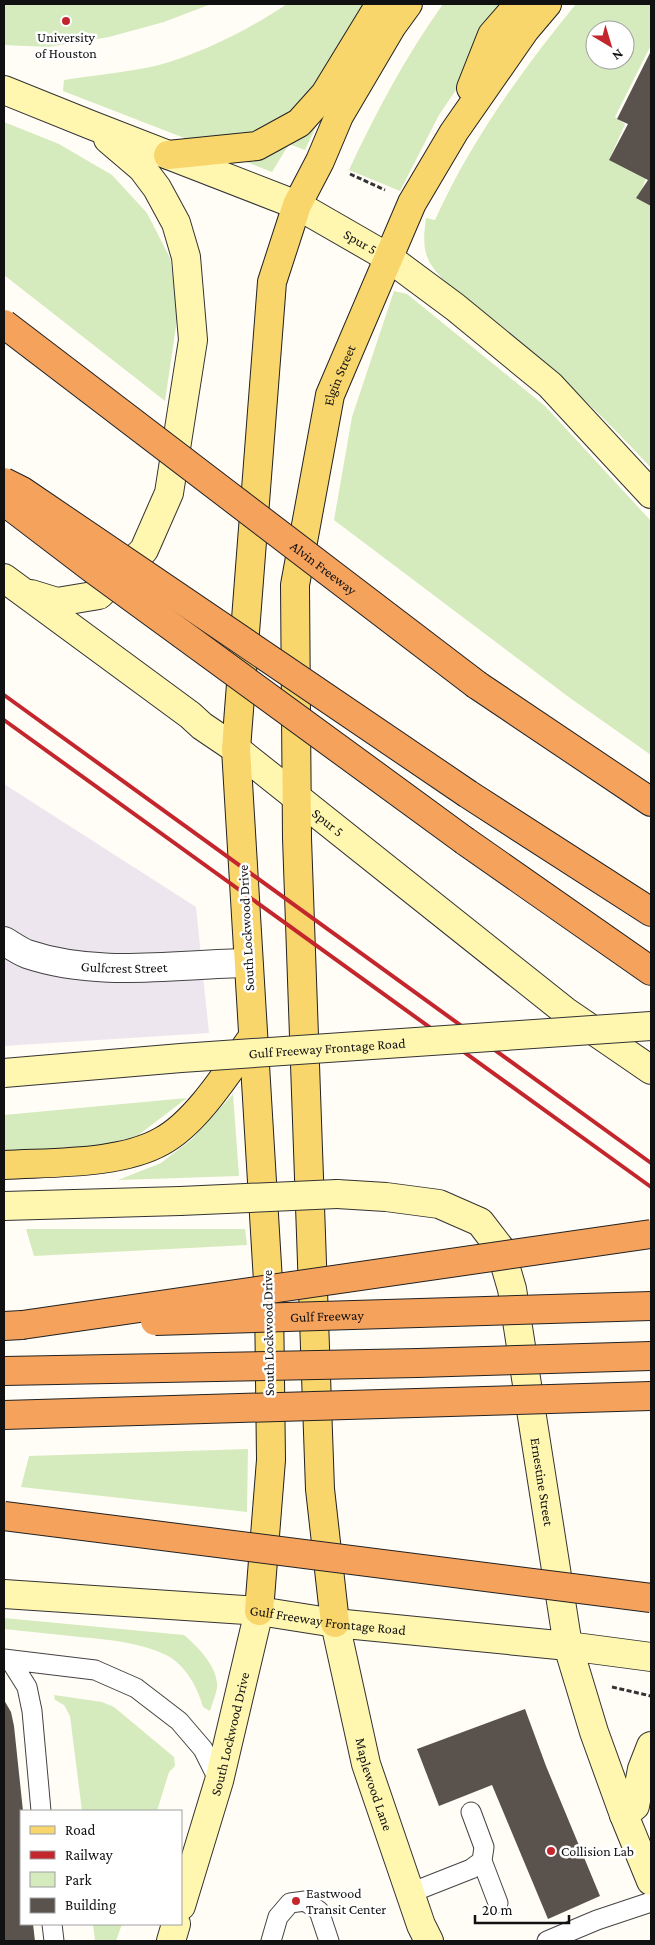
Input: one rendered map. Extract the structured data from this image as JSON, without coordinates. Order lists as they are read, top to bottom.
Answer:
{
  "streets": {
    "highway": ["Alvin Freeway", "Gulf Freeway"],
    "main road": [
      "Spur 5",
      "Elgin Street",
      "South Lockwood Drive",
      "Gulf Freeway Frontage Road",
      "Ernestine Street",
      "Maplewood Lane"
    ],
    "street": ["Gulfcrest Street"]
  },
  "crossings": [
    ["Spur 5", "Elgin Street"],
    ["Spur 5", "South Lockwood Drive"],
    ["South Lockwood Drive", "Gulfcrest Street"],
    ["South Lockwood Drive", "Gulf Freeway Frontage Road"],
    ["Gulf Freeway Frontage Road", "Ernestine Street"],
    ["Gulf Freeway Frontage Road", "Maplewood Lane"]
  ],
  "places": ["University of Houston", "Collision Lab", "Eastwood Transit Center"],
  "legend": [
    "Road",
    "Railway",
    "Park",
    "Building"
  ],
  "scale_bar": "20 m",
  "north": "bottom right"
}
